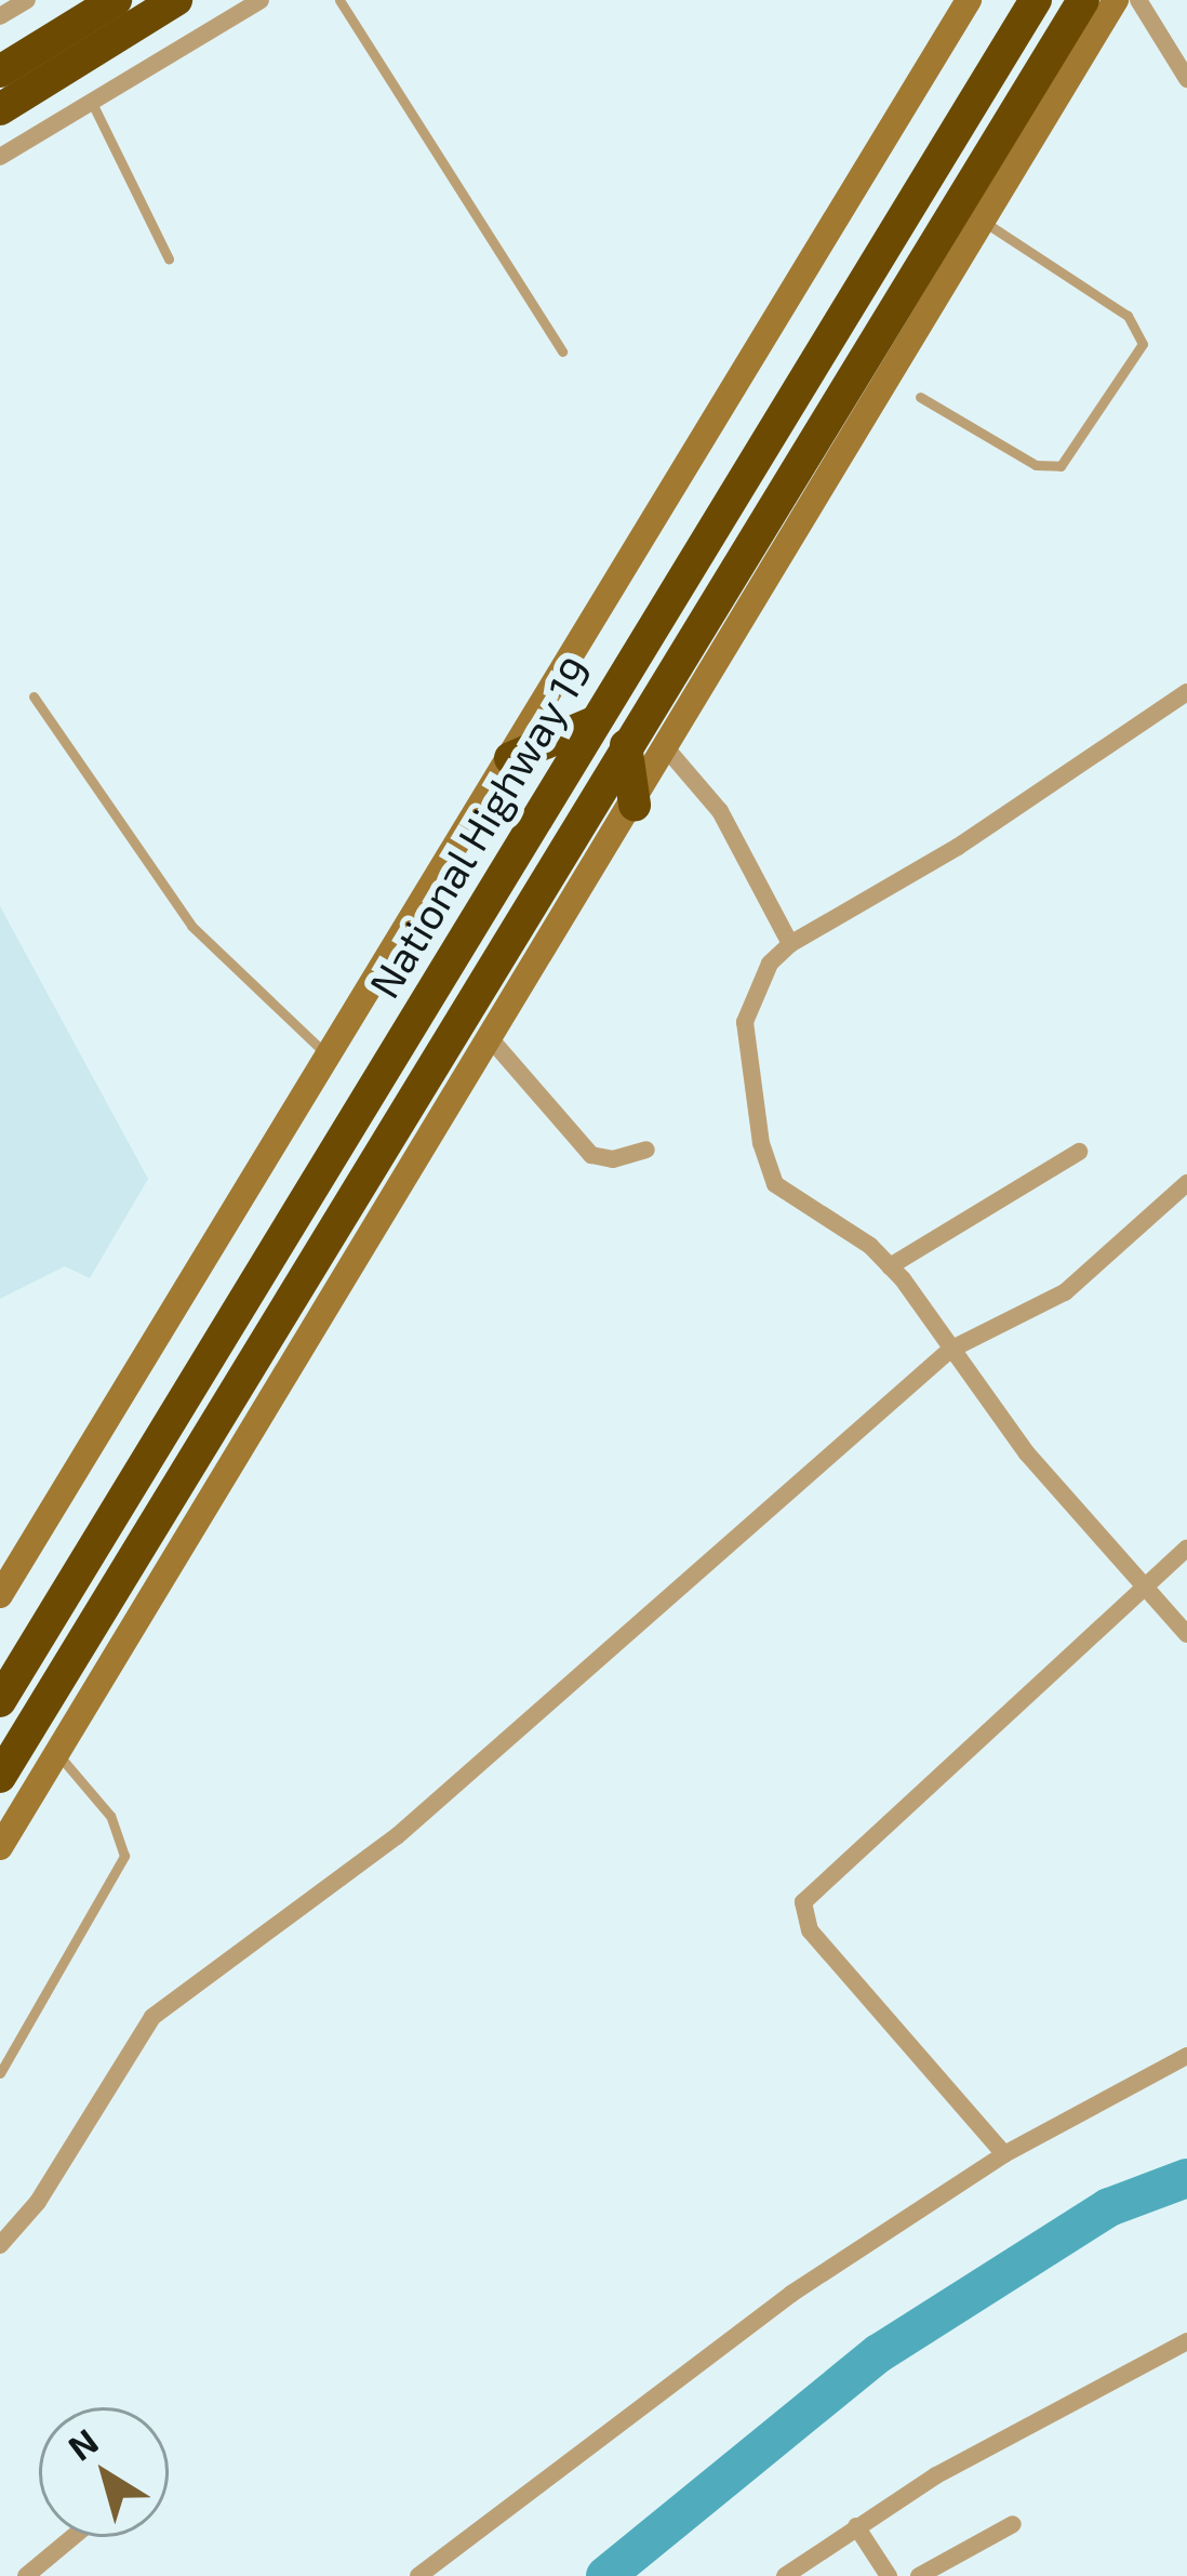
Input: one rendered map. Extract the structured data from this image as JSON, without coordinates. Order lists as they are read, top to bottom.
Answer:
{
  "streets": {
    "highway": ["National Highway 19"]
  },
  "north": "top left"
}
